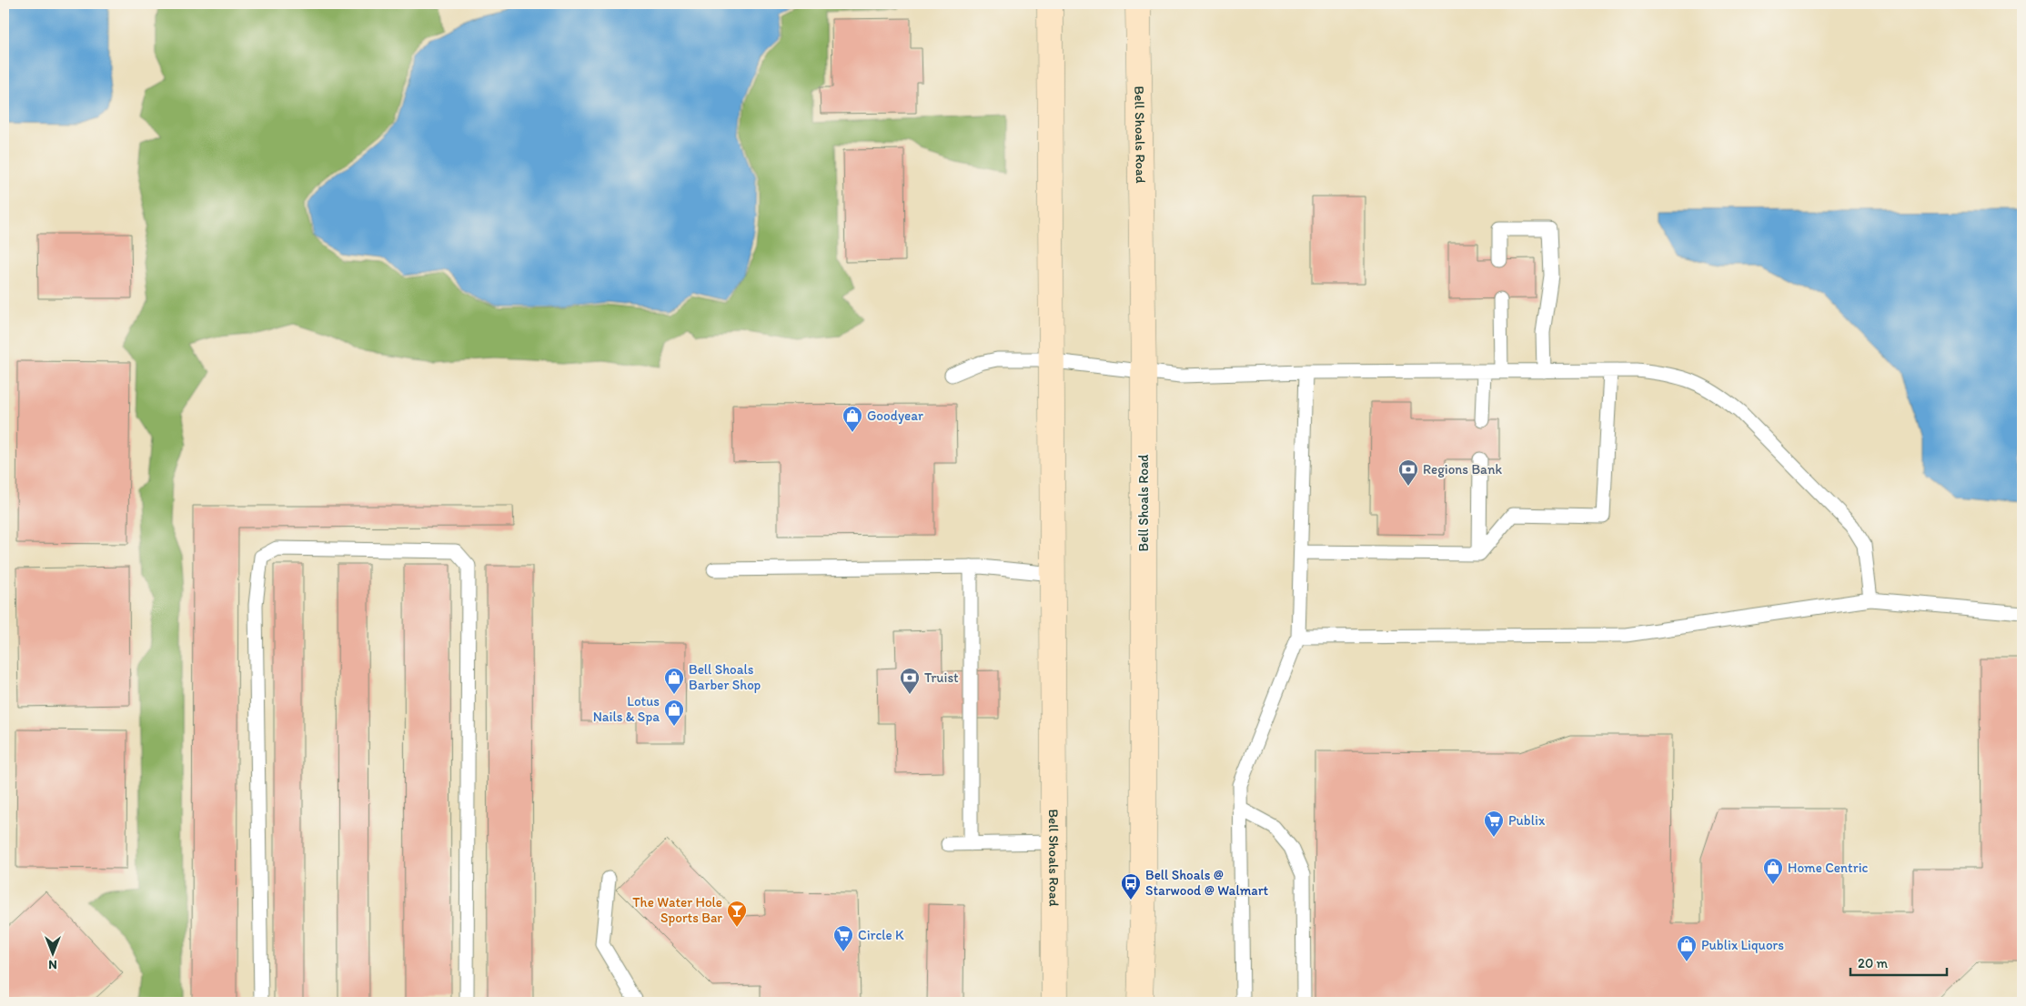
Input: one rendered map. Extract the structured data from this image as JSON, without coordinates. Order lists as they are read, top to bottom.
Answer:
{
  "streets": {
    "main road": ["Bell Shoals Road"]
  },
  "places": {
    "shop": [
      "Goodyear",
      "Bell Shoals Barber Shop",
      "Lotus Nails & Spa",
      "Home Centric",
      "Publix Liquors"
    ],
    "bank": ["Regions Bank", "Truist"],
    "supermarket": ["Publix", "Circle K"],
    "bus stop": ["Bell Shoals @ Starwood @ Walmart"],
    "bar": ["The Water Hole Sports Bar"]
  },
  "scale_bar": "20 m",
  "north": "bottom"
}
